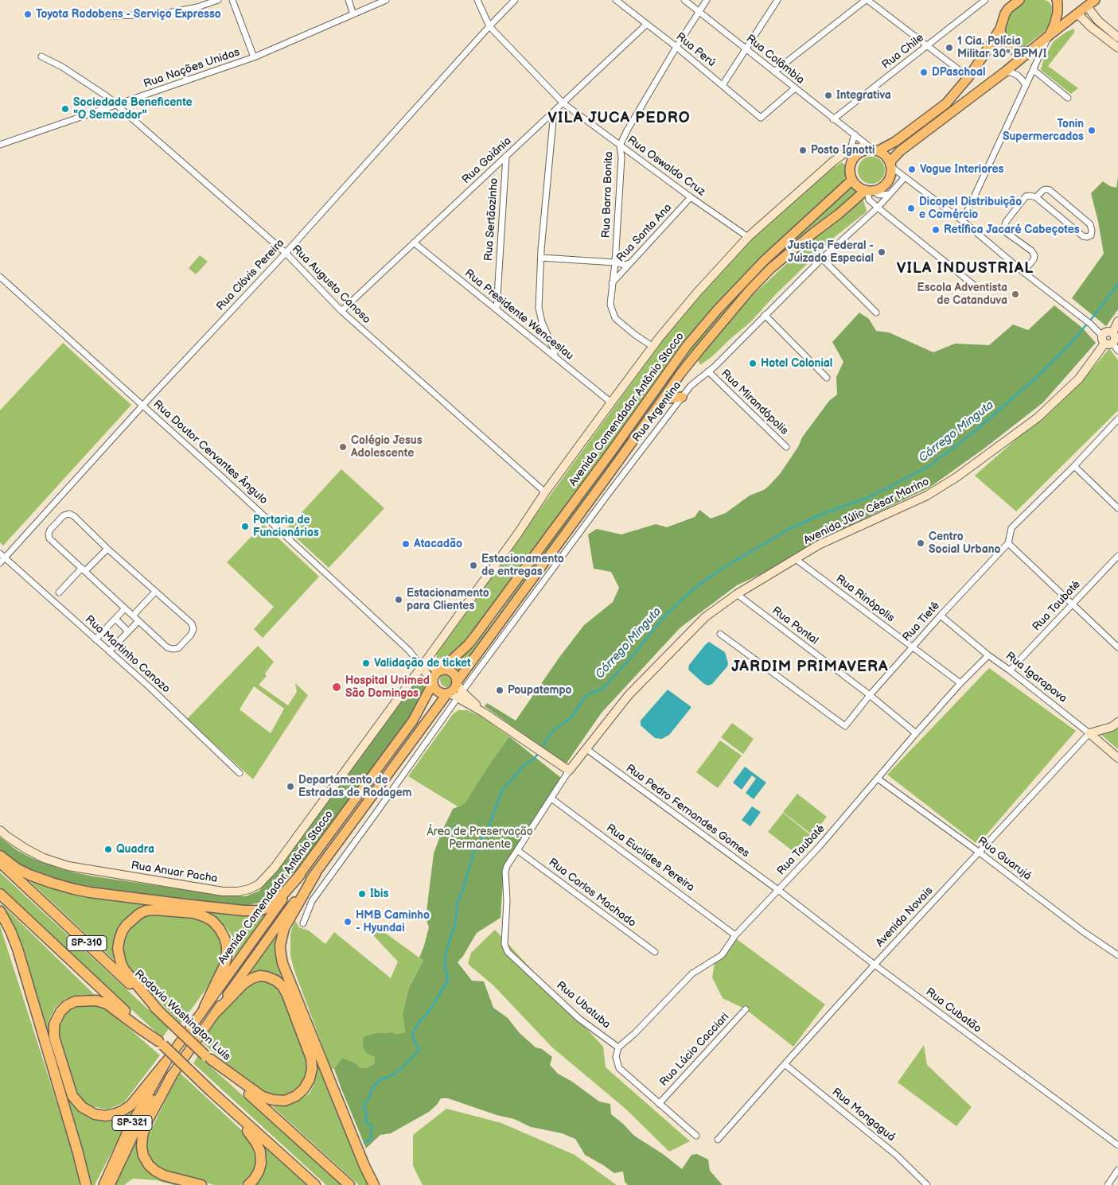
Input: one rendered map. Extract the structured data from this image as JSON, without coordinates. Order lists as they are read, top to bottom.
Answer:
{
  "streets": {
    "highway": ["SP-310", "Rodovia Washington Luís"],
    "main road": ["Avenida Comendador Antônio Stocco", "SP-321"],
    "street": [
      "Rua Perú",
      "Rua Chile",
      "Rua Colômbia",
      "Rua Nações Unidas",
      "Rua Goiânia",
      "Rua Oswaldo Cruz",
      "Rua Barra Bonita",
      "Rua Sertãozinho",
      "Rua Santa Ana",
      "Rua Clóvis Pereira",
      "Rua Augusto Canoso",
      "Rua Presidente Wenceslau",
      "Rua Mirandópolis",
      "Rua Argentina",
      "Rua Doutor Cervantes Ângulo",
      "Avenida Júlio César Marino",
      "Rua Rinópolis",
      "Rua Taubaté",
      "Rua Tietê",
      "Rua Pontal",
      "Rua Martinho Canozo",
      "Rua Igarapava",
      "Rua Pedro Fernandes Gomes",
      "Rua Euclides Pereira",
      "Rua Guarujá",
      "Rua Anuar Pacha",
      "Rua Carlos Machado",
      "Avenida Novais",
      "Rua Ubatuba",
      "Rua Cubatão",
      "Rua Lúcio Cacciari",
      "Rua Mongaguá"
    ]
  },
  "crossings": [
    ["Rua Perú", "Rua Colômbia"],
    ["Rua Perú", "Rua Goiânia"],
    ["Rua Perú", "Rua Barra Bonita"],
    ["Rua Chile", "Rua Colômbia"],
    ["Rua Colômbia", "Rua Barra Bonita"],
    ["Rua Colômbia", "Avenida Comendador Antônio Stocco"],
    ["Rua Nações Unidas", "Rua Augusto Canoso"],
    ["Rua Goiânia", "Rua Oswaldo Cruz"],
    ["Rua Goiânia", "Rua Sertãozinho"],
    ["Rua Goiânia", "Rua Augusto Canoso"],
    ["Rua Goiânia", "Rua Presidente Wenceslau"],
    ["Rua Oswaldo Cruz", "Rua Barra Bonita"],
    ["Rua Oswaldo Cruz", "Rua Santa Ana"],
    ["Rua Oswaldo Cruz", "Rua Clóvis Pereira"],
    ["Rua Barra Bonita", "Rua Santa Ana"],
    ["Rua Sertãozinho", "Rua Presidente Wenceslau"],
    ["Rua Clóvis Pereira", "Rua Augusto Canoso"],
    ["Rua Clóvis Pereira", "Rua Doutor Cervantes Ângulo"],
    ["Rua Clóvis Pereira", "Rua Martinho Canozo"],
    ["Rua Mirandópolis", "Rua Argentina"],
    ["Avenida Comendador Antônio Stocco", "Rua Argentina"],
    ["Avenida Comendador Antônio Stocco", "SP-321"],
    ["Rua Doutor Cervantes Ângulo", "Rua Anuar Pacha"],
    ["Avenida Júlio César Marino", "Rua Rinópolis"],
    ["Avenida Júlio César Marino", "Rua Pontal"],
    ["Avenida Júlio César Marino", "Rua Pedro Fernandes Gomes"],
    ["Avenida Júlio César Marino", "Rua Euclides Pereira"],
    ["Avenida Júlio César Marino", "Rua Carlos Machado"],
    ["Avenida Júlio César Marino", "Rua Ubatuba"],
    ["Rua Rinópolis", "Rua Taubaté"],
    ["Rua Rinópolis", "Rua Tietê"],
    ["Rua Taubaté", "Rua Pontal"],
    ["Rua Taubaté", "Rua Igarapava"],
    ["Rua Taubaté", "Rua Pedro Fernandes Gomes"],
    ["Rua Taubaté", "Rua Euclides Pereira"],
    ["Rua Taubaté", "Rua Guarujá"],
    ["Rua Taubaté", "Rua Ubatuba"],
    ["Rua Taubaté", "Rua Cubatão"],
    ["Rua Tietê", "Rua Pontal"],
    ["Rua Tietê", "Rua Igarapava"],
    ["Rua Igarapava", "Avenida Novais"],
    ["Rua Pedro Fernandes Gomes", "Rua Cubatão"],
    ["Rua Guarujá", "Avenida Novais"],
    ["Avenida Novais", "Rua Cubatão"],
    ["Avenida Novais", "Rua Mongaguá"]
  ],
  "districts": ["VILA JUCA PEDRO", "VILA INDUSTRIAL", "JARDIM PRIMAVERA"],
  "water": ["Córrego Minguta"],
  "parks": ["Área de Preservação Permanente"],
  "places": [
    "Toyota Rodobens - Serviço Expresso",
    "1 Cia. Polícia Militar 30º BPM/I",
    "DPaschoal",
    "Integrativa",
    "Sociedade Beneficente \"O Semeador\"",
    "Tonin Supermercados",
    "Posto Ignotti",
    "Vogue Interiores",
    "Dicopel Distribuição e Comércio",
    "Retífica Jacaré Cabeçotes",
    "Justiça Federal - Juizado Especial",
    "Escola Adventista de Catanduva",
    "Hotel Colonial",
    "Colégio Jesus Adolescente",
    "Portaria de Funcionários",
    "Centro Social Urbano",
    "Atacadão",
    "Estacionamento de entregas",
    "Estacionamento para Clientes",
    "Validação de ticket",
    "Hospital Unimed São Domingos",
    "Poupatempo",
    "Departamento de Estradas de Rodagem",
    "Quadra",
    "Ibis",
    "HMB Caminho - Hyundai"
  ]
}
